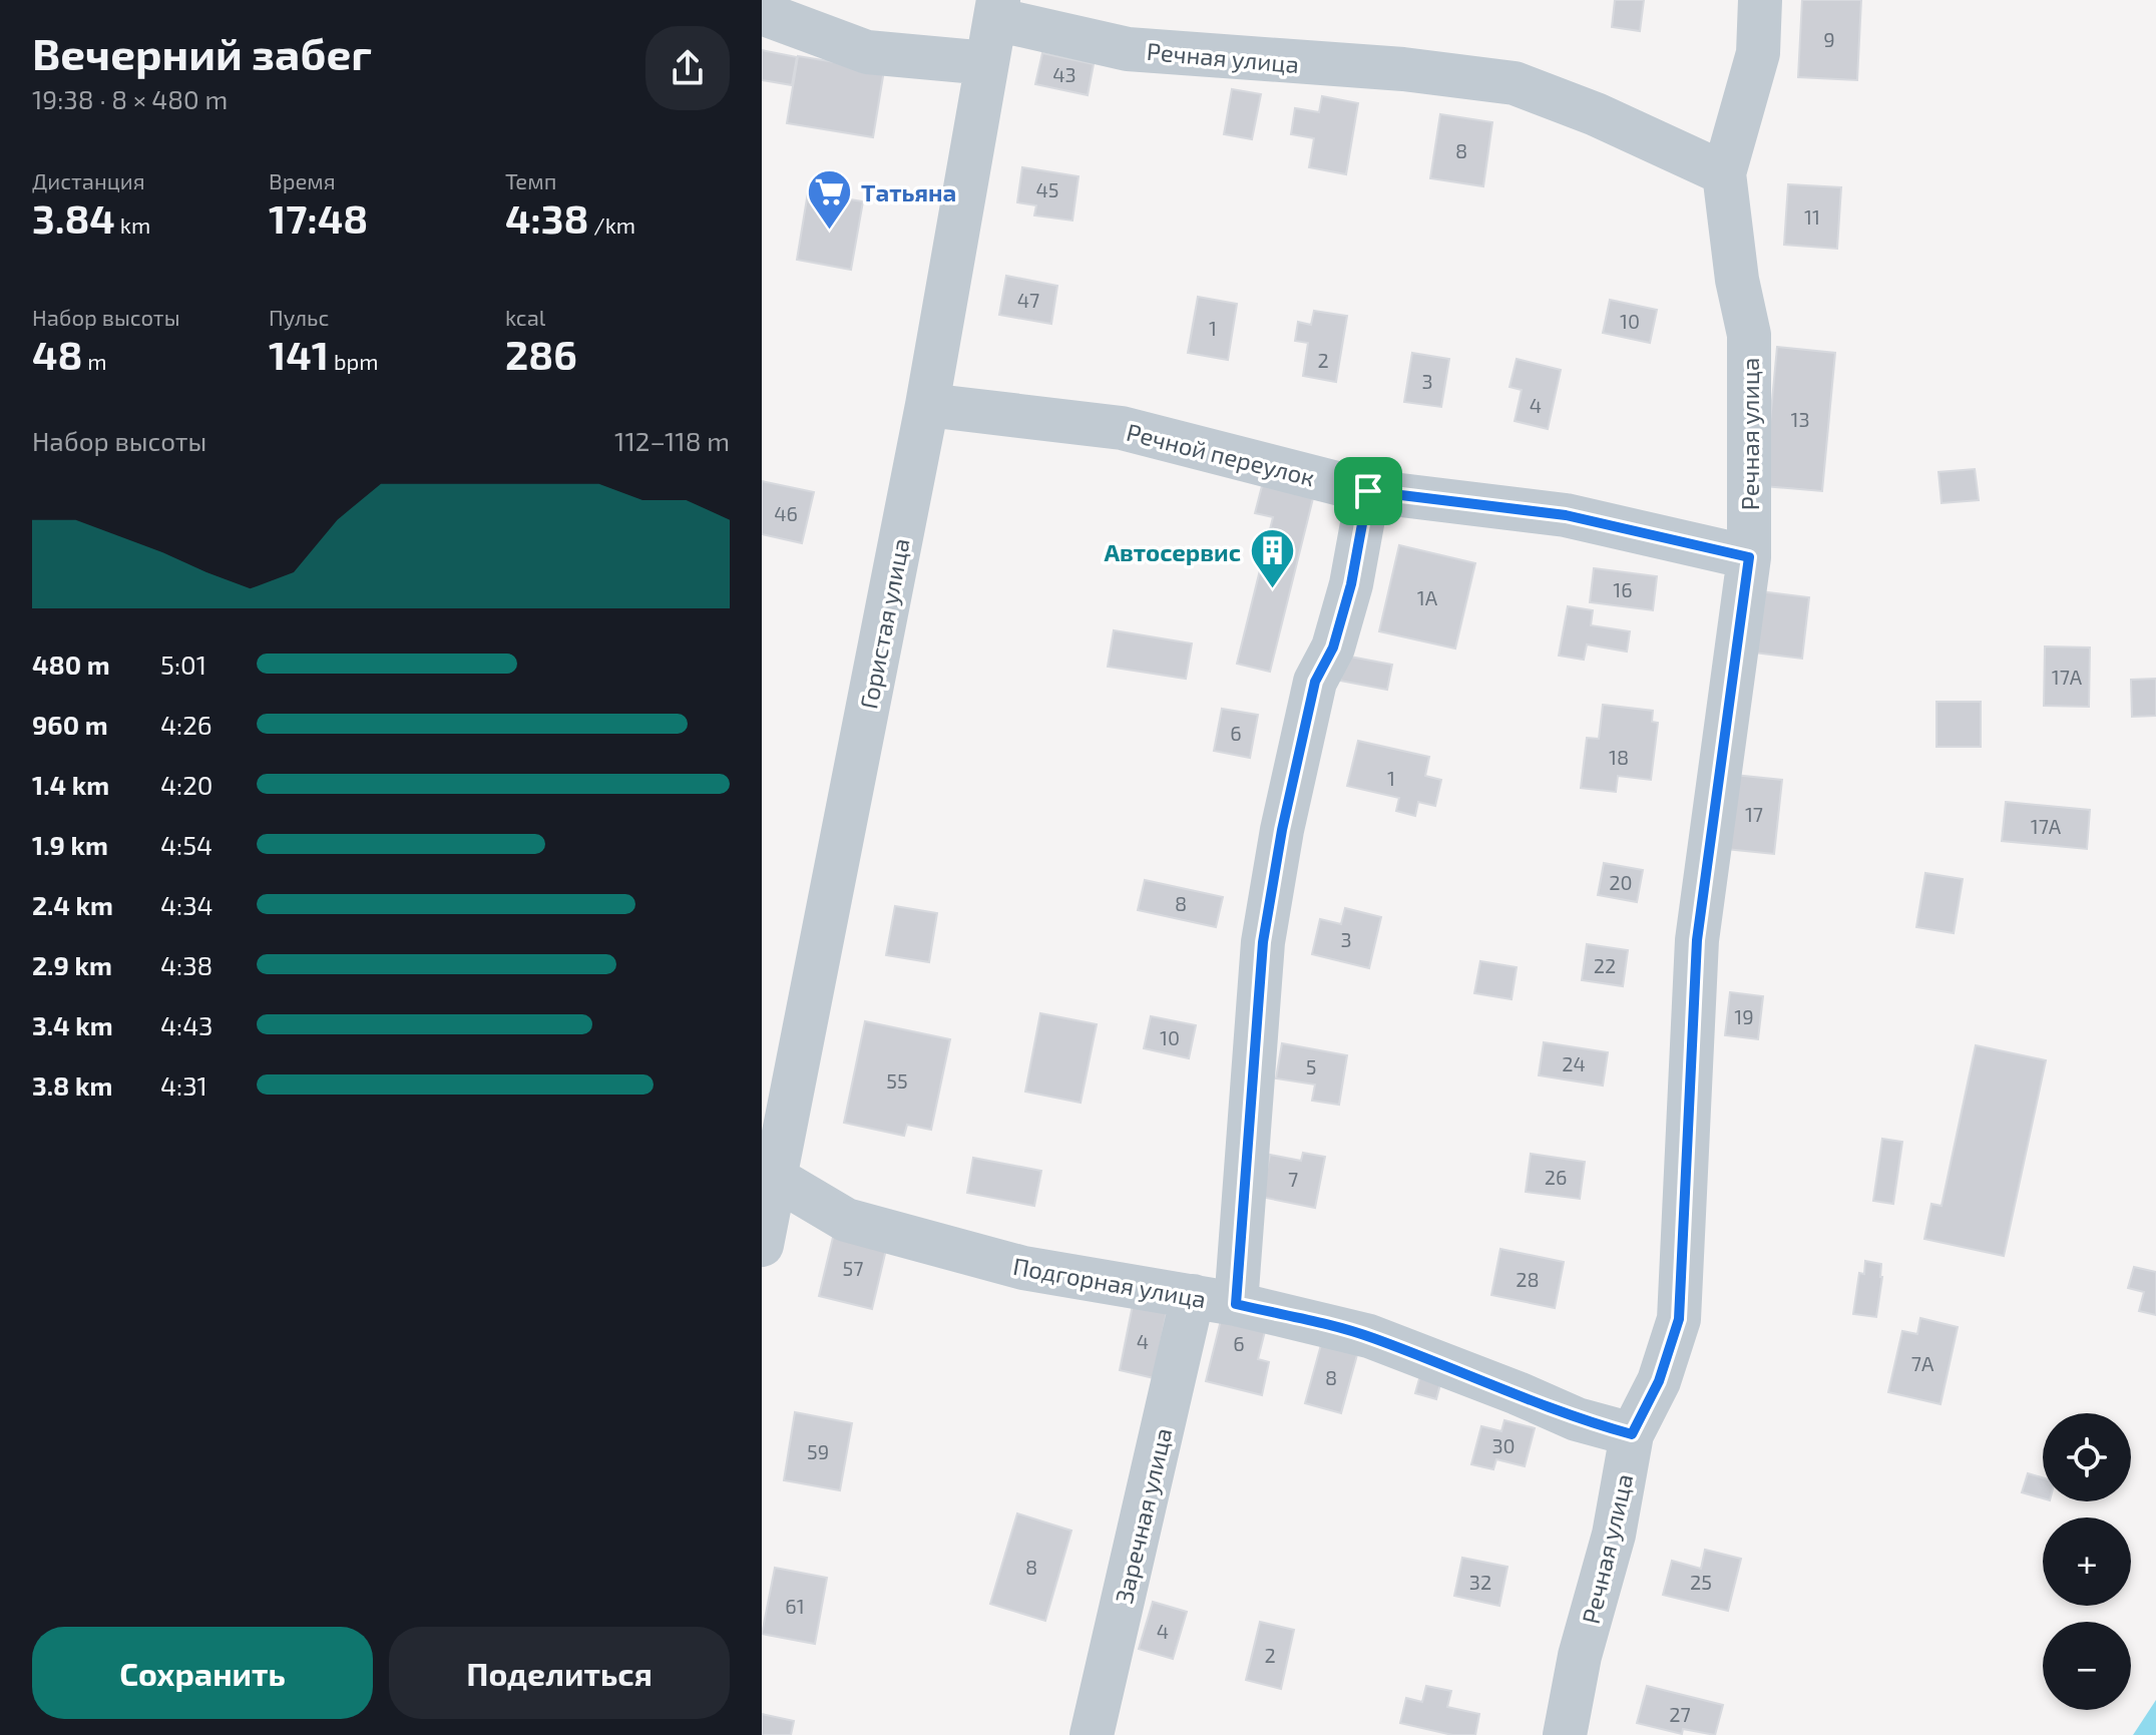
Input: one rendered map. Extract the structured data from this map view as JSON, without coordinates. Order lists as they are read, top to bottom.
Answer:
{
  "streets": {
    "street": [
      "Речная улица",
      "Речной переулок",
      "Гористая улица",
      "Подгорная улица",
      "Заречная улица"
    ]
  },
  "crossings": [
    ["Речная улица", "Речной переулок"],
    ["Речная улица", "Гористая улица"],
    ["Речная улица", "Подгорная улица"],
    ["Речной переулок", "Гористая улица"],
    ["Гористая улица", "Подгорная улица"],
    ["Подгорная улица", "Заречная улица"]
  ],
  "places": {
    "supermarket": ["Татьяна"],
    "building": ["Автосервис"]
  },
  "house_numbers": [
    "9",
    "43",
    "8",
    "45",
    "11",
    "47",
    "10",
    "1",
    "2",
    "3",
    "4",
    "13",
    "46",
    "16",
    "1А",
    "17А",
    "6",
    "18",
    "1",
    "17",
    "17А",
    "20",
    "8",
    "3",
    "22",
    "19",
    "10",
    "24",
    "5",
    "55",
    "26",
    "7",
    "57",
    "28",
    "4",
    "6",
    "7А",
    "8",
    "30",
    "59",
    "8",
    "32",
    "25",
    "61",
    "4",
    "2",
    "27"
  ],
  "page": {
    "heading": ["Вечерний забег", "19:38 · 8 × 480 m"],
    "stats": [
      ["Дистанция", "3.84 km"],
      ["Время", "17:48"],
      ["Темп", "4:38 /km"],
      ["Набор высоты", "48 m"],
      ["Пульс", "141 bpm"],
      ["kcal", "286"]
    ],
    "chart": ["Набор высоты", "112–118 m"],
    "list": [
      {
        "name": "480 m",
        "note": "5:01"
      },
      {
        "name": "960 m",
        "note": "4:26"
      },
      {
        "name": "1.4 km",
        "note": "4:20"
      },
      {
        "name": "1.9 km",
        "note": "4:54"
      },
      {
        "name": "2.4 km",
        "note": "4:34"
      },
      {
        "name": "2.9 km",
        "note": "4:38"
      },
      {
        "name": "3.4 km",
        "note": "4:43"
      },
      {
        "name": "3.8 km",
        "note": "4:31"
      }
    ],
    "map_buttons": ["+", "−"],
    "buttons": ["Сохранить", "Поделиться"]
  }
}
